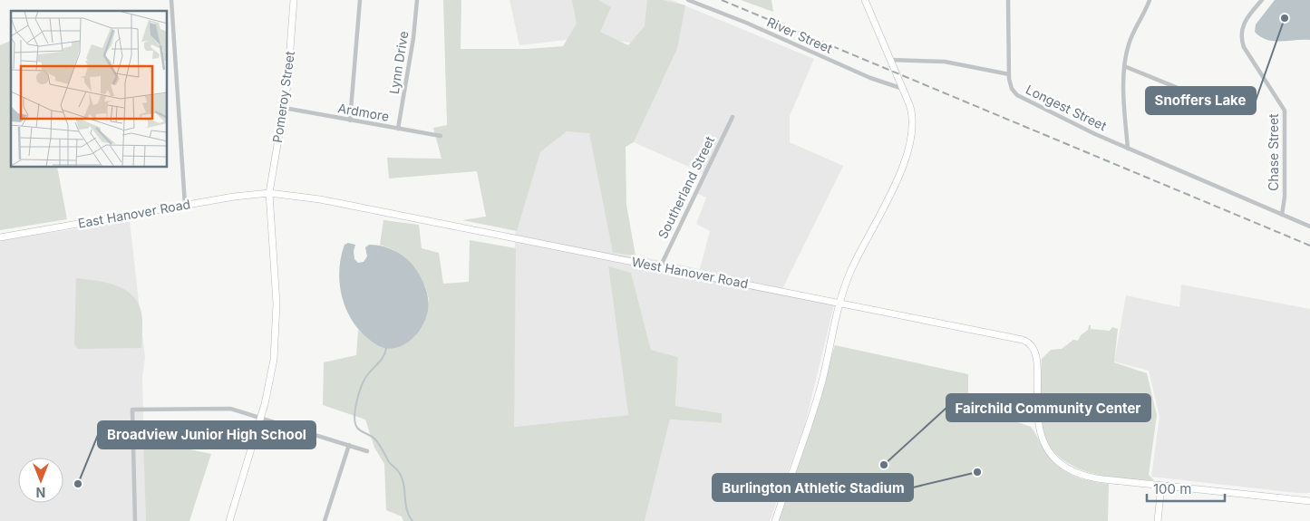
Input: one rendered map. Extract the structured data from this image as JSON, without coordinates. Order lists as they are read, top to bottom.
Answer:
{
  "streets": {
    "street": [
      "River Street",
      "Lynn Drive",
      "Pomeroy Street",
      "Longest Street",
      "Ardmore",
      "Chase Street",
      "Southerland Street",
      "East Hanover Road",
      "West Hanover Road"
    ]
  },
  "crossings": [
    ["Lynn Drive", "Ardmore"],
    ["Pomeroy Street", "Ardmore"],
    ["Pomeroy Street", "East Hanover Road"],
    ["Pomeroy Street", "West Hanover Road"],
    ["Longest Street", "Chase Street"],
    ["Southerland Street", "West Hanover Road"],
    ["East Hanover Road", "West Hanover Road"]
  ],
  "places": [
    "Snoffers Lake",
    "Fairchild Community Center",
    "Burlington Athletic Stadium",
    "Broadview Junior High School"
  ],
  "scale_bar": "100 m",
  "north": "bottom"
}
